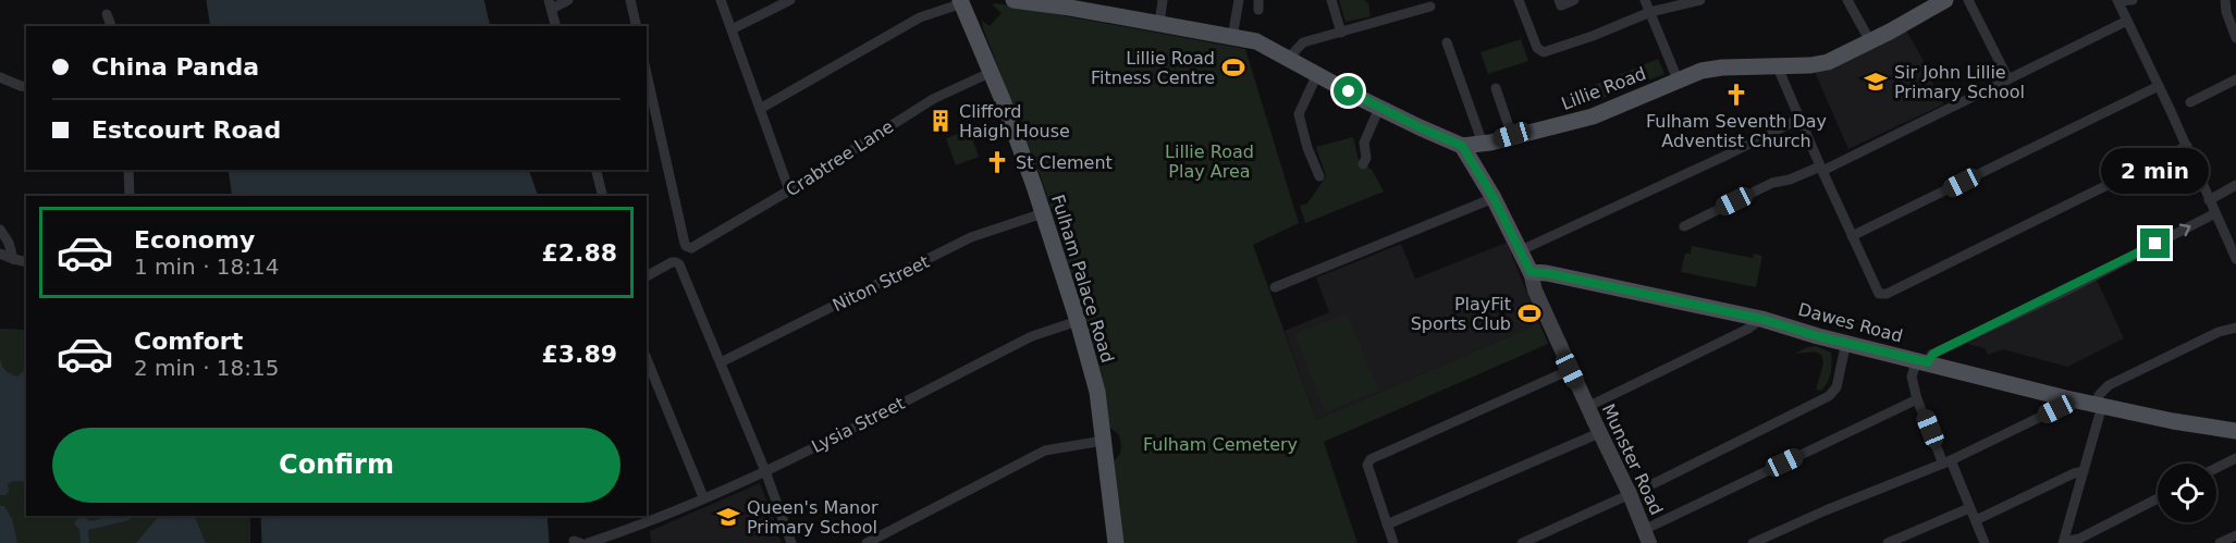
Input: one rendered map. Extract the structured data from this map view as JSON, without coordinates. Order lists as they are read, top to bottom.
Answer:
{
  "streets": {
    "main road": [
      "Lillie Road",
      "Fulham Palace Road",
      "Dawes Road",
      "Munster Road"
    ],
    "street": ["Crabtree Lane", "Niton Street", "Lysia Street"]
  },
  "crossings": [
    ["Lillie Road", "Munster Road"],
    ["Crabtree Lane", "Fulham Palace Road"],
    ["Fulham Palace Road", "Niton Street"],
    ["Fulham Palace Road", "Lysia Street"],
    ["Dawes Road", "Munster Road"]
  ],
  "parks": ["Lillie Road Play Area", "Fulham Cemetery"],
  "places": {
    "sports": ["Lillie Road Fitness Centre", "PlayFit Sports Club"],
    "school or university": ["Sir John Lillie Primary School", "Queen's Manor Primary School"],
    "church": ["Fulham Seventh Day Adventist Church", "St Clement"],
    "building": ["Clifford Haigh House"]
  },
  "page": {
    "banner": ["China Panda", "Estcourt Road"],
    "bubble": "2 min",
    "list": [
      {
        "name": "Economy",
        "note": "1 min · 18:14",
        "value": "£2.88"
      },
      {
        "name": "Comfort",
        "note": "2 min · 18:15",
        "value": "£3.89"
      }
    ],
    "buttons": "Confirm"
  }
}
